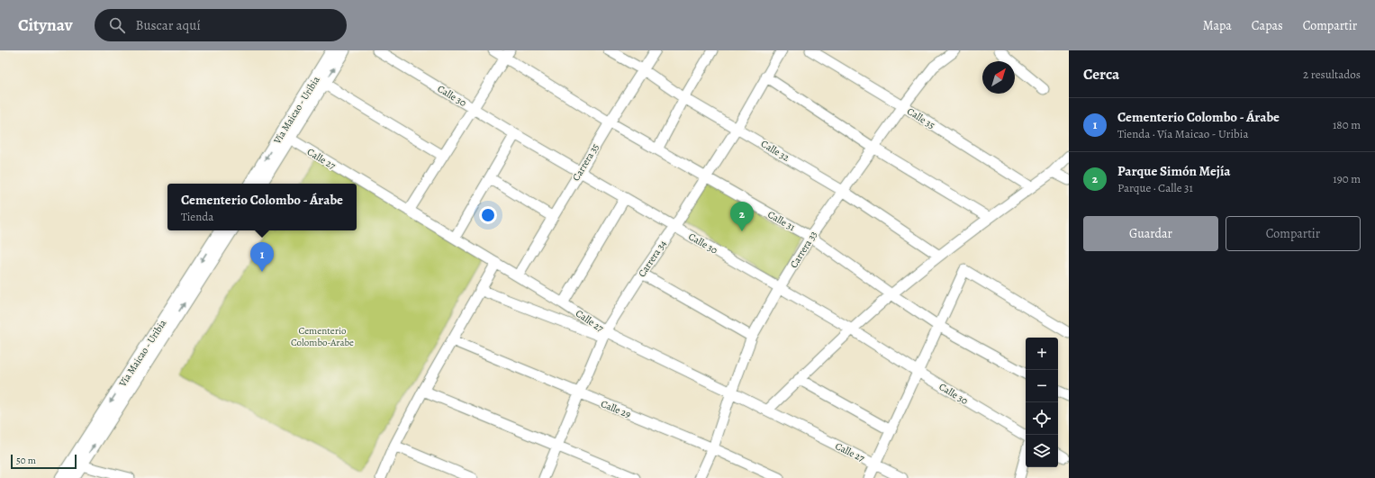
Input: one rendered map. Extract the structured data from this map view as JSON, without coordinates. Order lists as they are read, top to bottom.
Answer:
{
  "streets": {
    "street": [
      "Calle 30",
      "Vía Maicao - Uribia",
      "Calle 35",
      "Calle 32",
      "Calle 27",
      "Carrera 35",
      "Calle 31",
      "Carrera 33",
      "Carrera 34",
      "Calle 29"
    ]
  },
  "crossings": [
    ["Calle 30", "Carrera 35"],
    ["Calle 30", "Carrera 33"],
    ["Calle 30", "Carrera 34"],
    ["Vía Maicao - Uribia", "Calle 27"],
    ["Calle 35", "Carrera 33"],
    ["Calle 32", "Carrera 35"],
    ["Calle 32", "Carrera 33"],
    ["Calle 32", "Carrera 34"],
    ["Calle 27", "Carrera 35"],
    ["Calle 27", "Carrera 33"],
    ["Calle 27", "Carrera 34"],
    ["Carrera 35", "Calle 31"],
    ["Calle 31", "Carrera 33"],
    ["Calle 31", "Carrera 34"],
    ["Carrera 33", "Calle 29"],
    ["Carrera 34", "Calle 29"]
  ],
  "parks": ["Cementerio Colombo-Arabe"],
  "scale_bar": "50 m",
  "north": "top right",
  "page": {
    "header": "Citynav",
    "search": "Buscar aquí",
    "nav": ["Mapa", "Capas", "Compartir"],
    "heading": ["Cerca", "2 resultados"],
    "list": [
      {
        "mark": "1",
        "name": "Cementerio Colombo - Árabe",
        "note": "Tienda · Vía Maicao - Uribia",
        "value": "180 m"
      },
      {
        "mark": "2",
        "name": "Parque Simón Mejía",
        "note": "Parque · Calle 31",
        "value": "190 m"
      }
    ],
    "popup": ["Cementerio Colombo - Árabe", "Tienda"],
    "pins": ["2", "1"],
    "buttons": ["Guardar", "Compartir"],
    "map_buttons": ["+", "−"],
    "scale": "50 m"
  }
}
